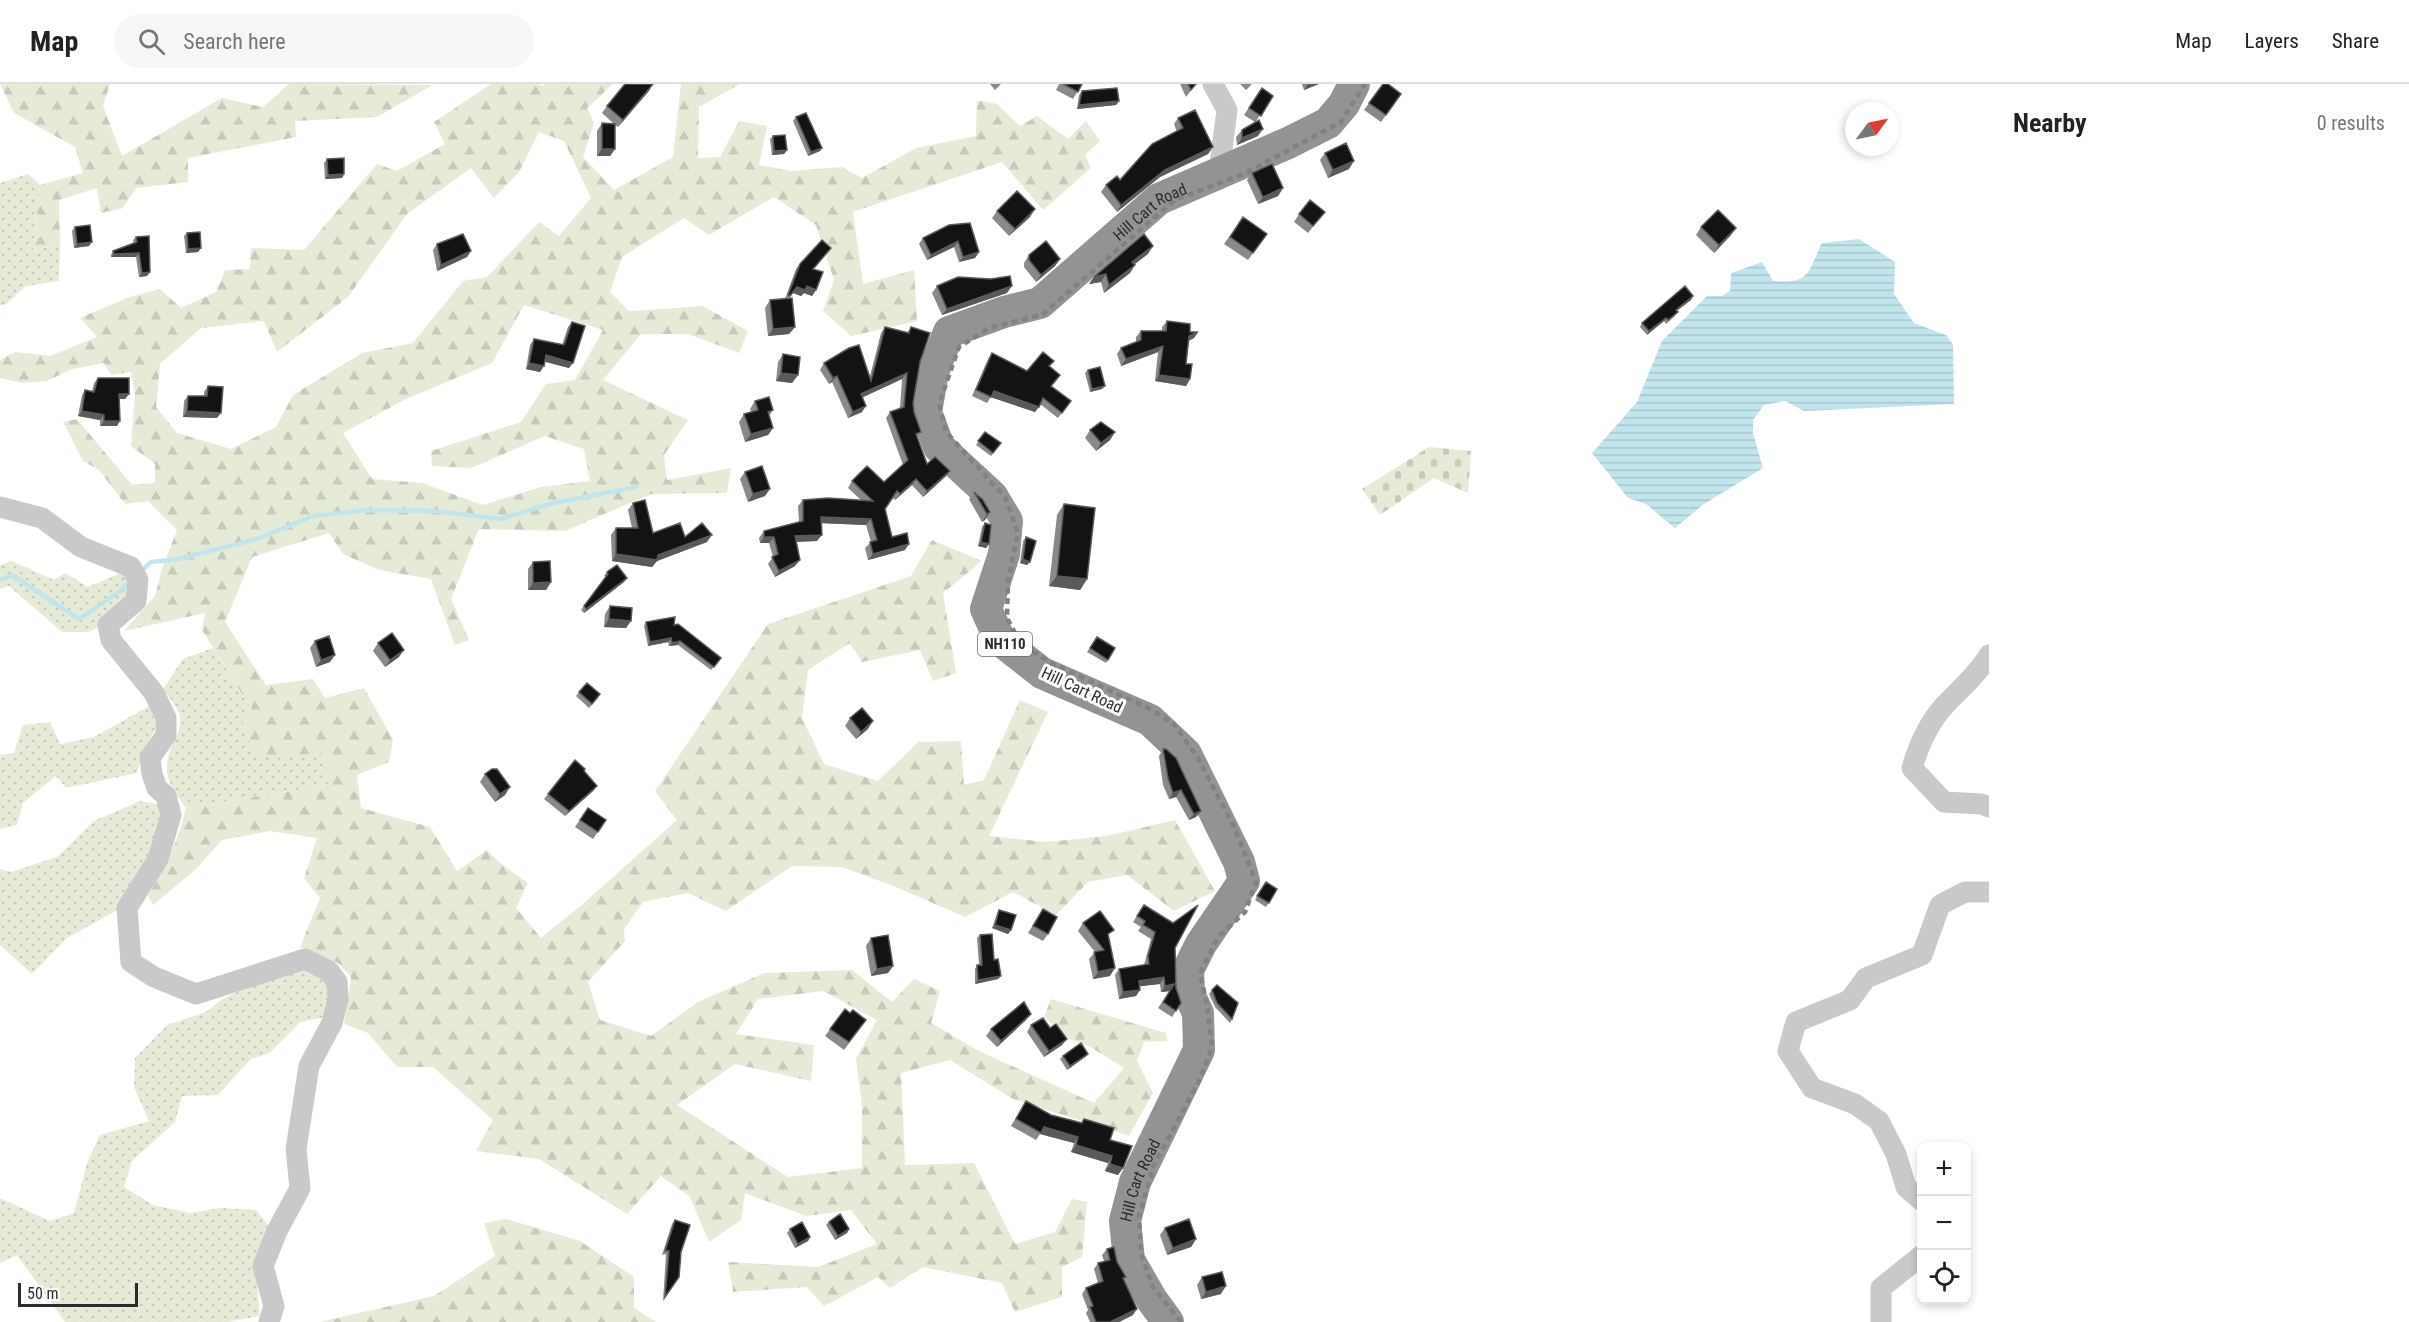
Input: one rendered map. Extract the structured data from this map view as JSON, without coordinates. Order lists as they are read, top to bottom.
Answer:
{
  "streets": {
    "highway": ["Hill Cart Road", "NH110"]
  },
  "scale_bar": "50 m",
  "north": "top right",
  "page": {
    "header": "Map",
    "search": "Search here",
    "nav": ["Map", "Layers", "Share"],
    "heading": ["Nearby", "0 results"],
    "map_buttons": ["+", "−"],
    "scale": "50 m"
  }
}
